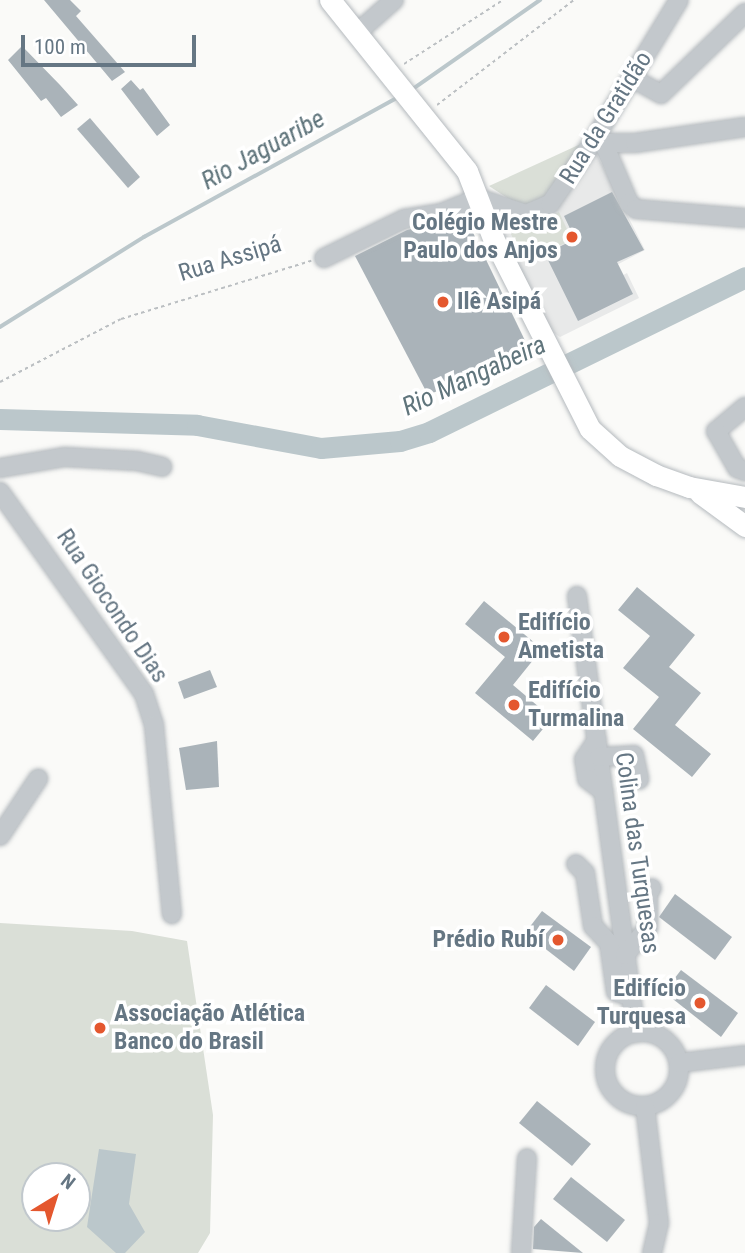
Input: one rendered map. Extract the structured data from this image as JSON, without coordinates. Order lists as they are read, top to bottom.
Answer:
{
  "streets": {
    "street": ["Rua da Gratidão", "Rua Giocondo Dias", "Colina das Turquesas"],
    "path": ["Rua Assipá"]
  },
  "water": ["Rio Jaguaribe", "Rio Mangabeira"],
  "places": [
    "Colégio Mestre Paulo dos Anjos",
    "Ilê Asipá",
    "Edifício Ametista",
    "Edifício Turmalina",
    "Prédio Rubí",
    "Edifício Turquesa",
    "Associação Atlética Banco do Brasil"
  ],
  "scale_bar": "100 m",
  "north": "top right"
}
